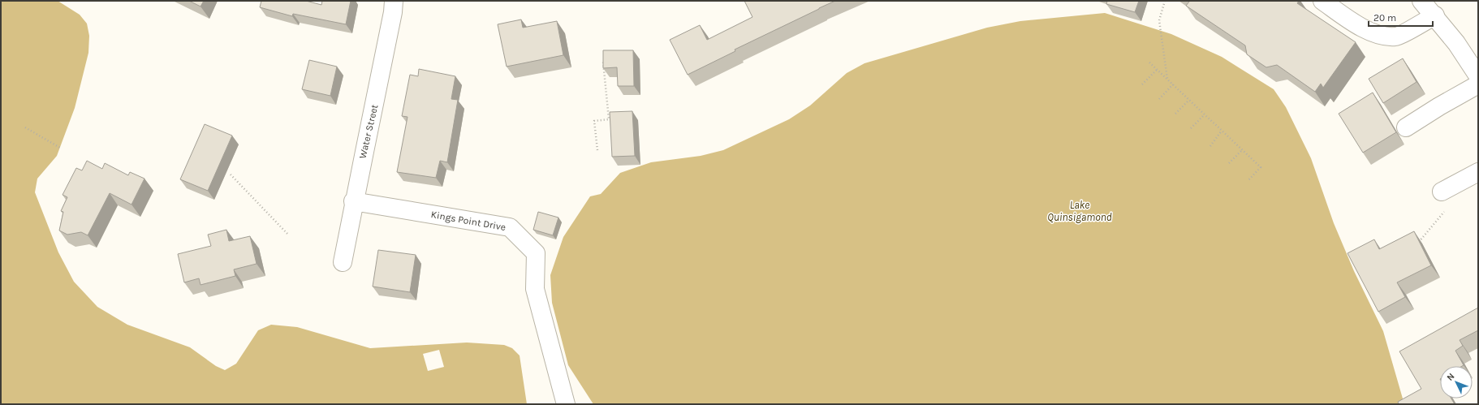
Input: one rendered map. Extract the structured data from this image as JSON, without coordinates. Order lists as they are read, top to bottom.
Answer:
{
  "streets": {
    "street": ["Water Street", "Kings Point Drive"]
  },
  "crossings": [
    ["Water Street", "Kings Point Drive"]
  ],
  "water": ["Lake Quinsigamond"],
  "scale_bar": "20 m",
  "north": "top left"
}
